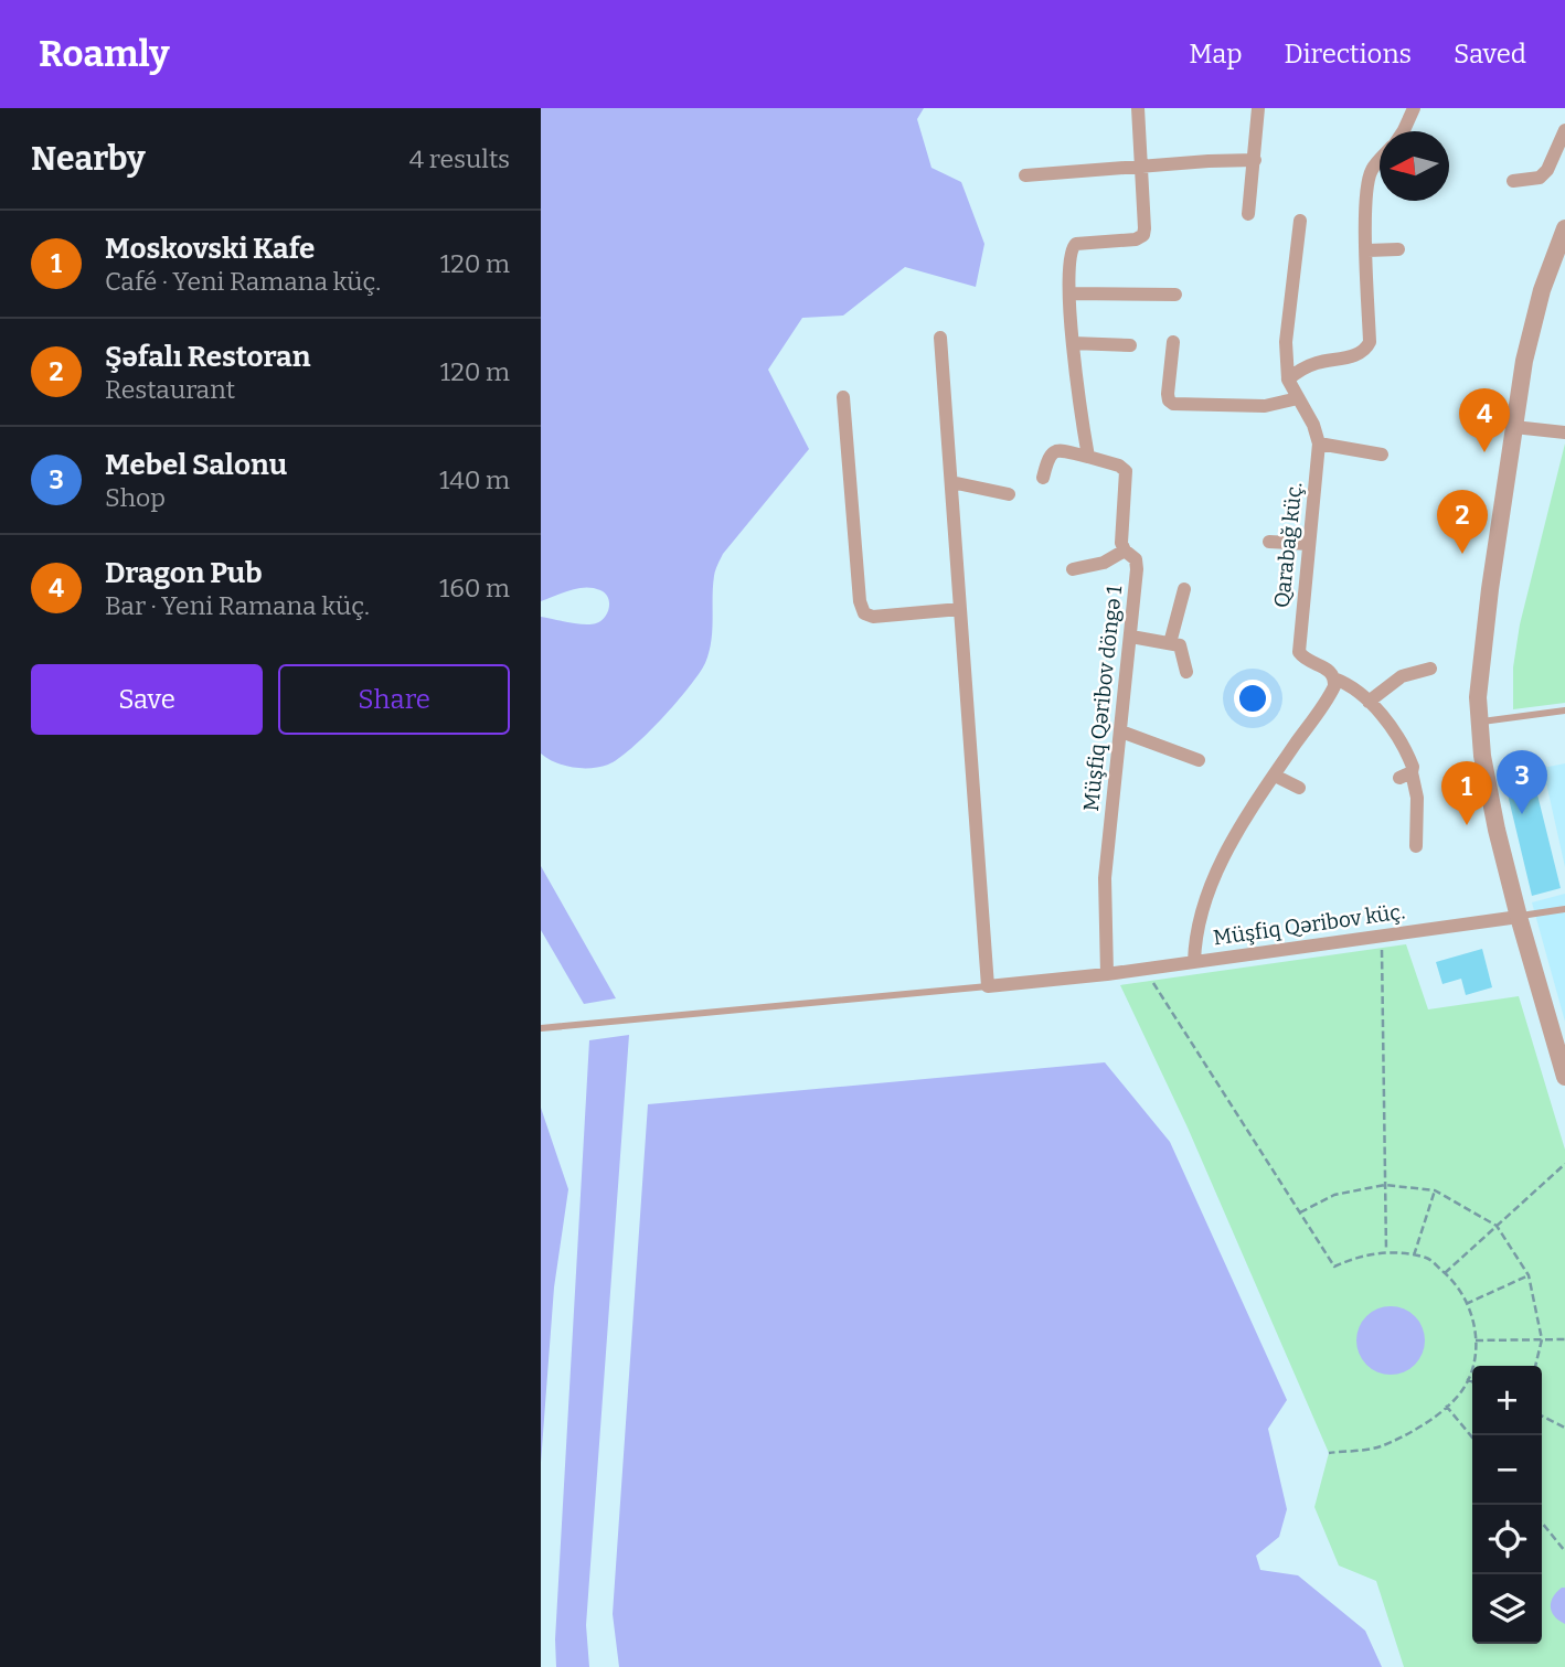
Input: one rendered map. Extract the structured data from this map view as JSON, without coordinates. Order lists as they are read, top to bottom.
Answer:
{
  "streets": {
    "street": ["Qarabağ küç.", "Müşfiq Qəribov döngə 1", "Müşfiq Qəribov küç."]
  },
  "crossings": [
    ["Müşfiq Qəribov döngə 1", "Müşfiq Qəribov küç."]
  ],
  "north": "left",
  "page": {
    "header": "Roamly",
    "nav": ["Map", "Directions", "Saved"],
    "heading": ["Nearby", "4 results"],
    "list": [
      {
        "mark": "1",
        "name": "Moskovski Kafe",
        "note": "Café · Yeni Ramana küç.",
        "value": "120 m"
      },
      {
        "mark": "2",
        "name": "Şəfalı Restoran",
        "note": "Restaurant",
        "value": "120 m"
      },
      {
        "mark": "3",
        "name": "Mebel Salonu",
        "note": "Shop",
        "value": "140 m"
      },
      {
        "mark": "4",
        "name": "Dragon Pub",
        "note": "Bar · Yeni Ramana küç.",
        "value": "160 m"
      }
    ],
    "pins": [
      "4",
      "2",
      "3",
      "1"
    ],
    "buttons": ["Save", "Share"],
    "map_buttons": ["+", "−"]
  }
}
